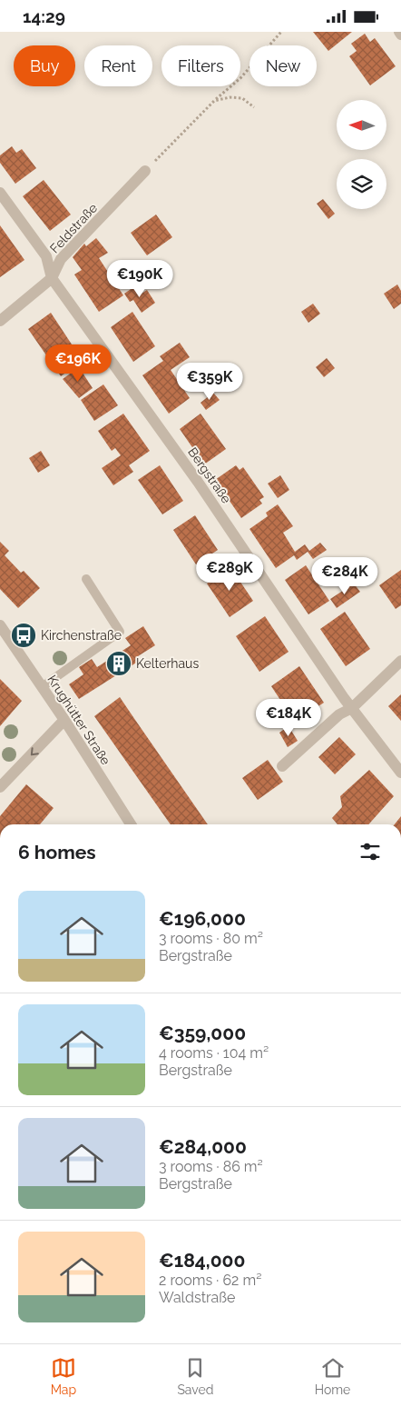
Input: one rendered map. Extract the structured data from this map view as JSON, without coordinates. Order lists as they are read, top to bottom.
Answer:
{
  "streets": {
    "street": ["Feldstraße", "Bergstraße", "Krughütter Straße"]
  },
  "crossings": [
    ["Feldstraße", "Bergstraße"]
  ],
  "places": {
    "bus stop": ["Kirchenstraße"],
    "building": ["Kelterhaus"]
  },
  "north": "left",
  "page": {
    "status": "14:29",
    "chip": [
      "Buy",
      "Rent",
      "Filters",
      "New"
    ],
    "price": [
      "€190K",
      "€196K",
      "€359K",
      "€289K",
      "€284K",
      "€184K"
    ],
    "heading": "6 homes",
    "list": [
      {
        "name": "€196,000",
        "note": "3 rooms · 80 m² · Bergstraße"
      },
      {
        "name": "€359,000",
        "note": "4 rooms · 104 m² · Bergstraße"
      },
      {
        "name": "€284,000",
        "note": "3 rooms · 86 m² · Bergstraße"
      },
      {
        "name": "€184,000",
        "note": "2 rooms · 62 m² · Waldstraße"
      }
    ],
    "tabs": ["Map", "Saved", "Home"]
  }
}
